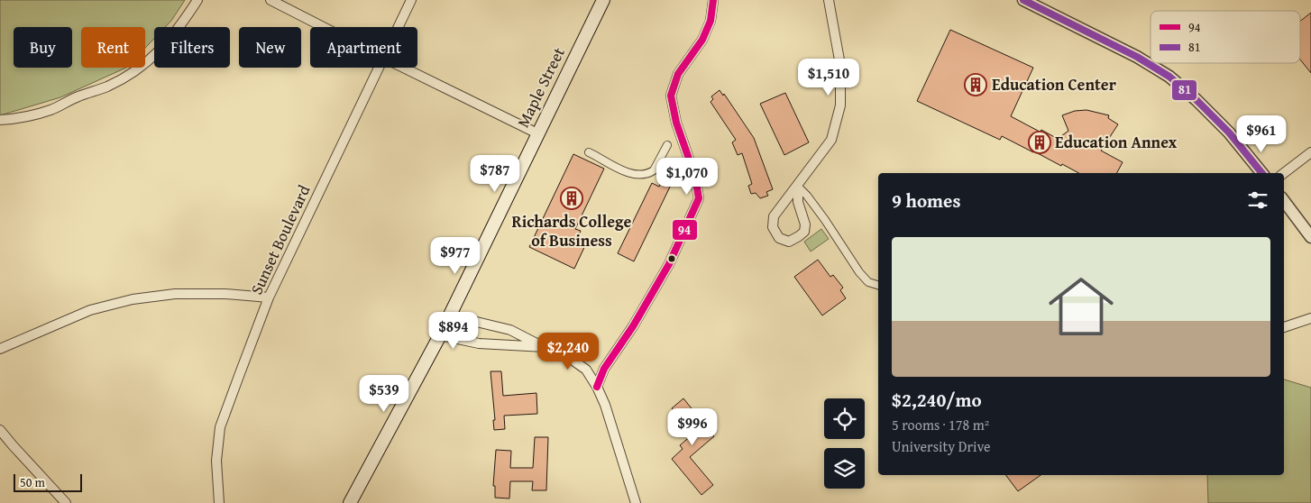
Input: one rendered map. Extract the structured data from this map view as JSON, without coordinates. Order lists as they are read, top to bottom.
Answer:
{
  "streets": {
    "main road": ["Maple Street"],
    "street": ["Sunset Boulevard"]
  },
  "places": {
    "building": ["Education Center", "Education Annex", "Richards College of Business"]
  },
  "lines": ["transit line 94", "transit line 81"],
  "legend": ["94", "81"],
  "scale_bar": "50 m",
  "page": {
    "chip": [
      "Buy",
      "Rent",
      "Filters",
      "New",
      "Apartment"
    ],
    "price": [
      "$1,510",
      "$961",
      "$787",
      "$1,070",
      "$977",
      "$894",
      "$2,240",
      "$539",
      "$996"
    ],
    "heading": "9 homes",
    "list": [
      {
        "name": "$2,240/mo",
        "note": "5 rooms · 178 m² · University Drive"
      }
    ],
    "scale": "50 m"
  }
}
